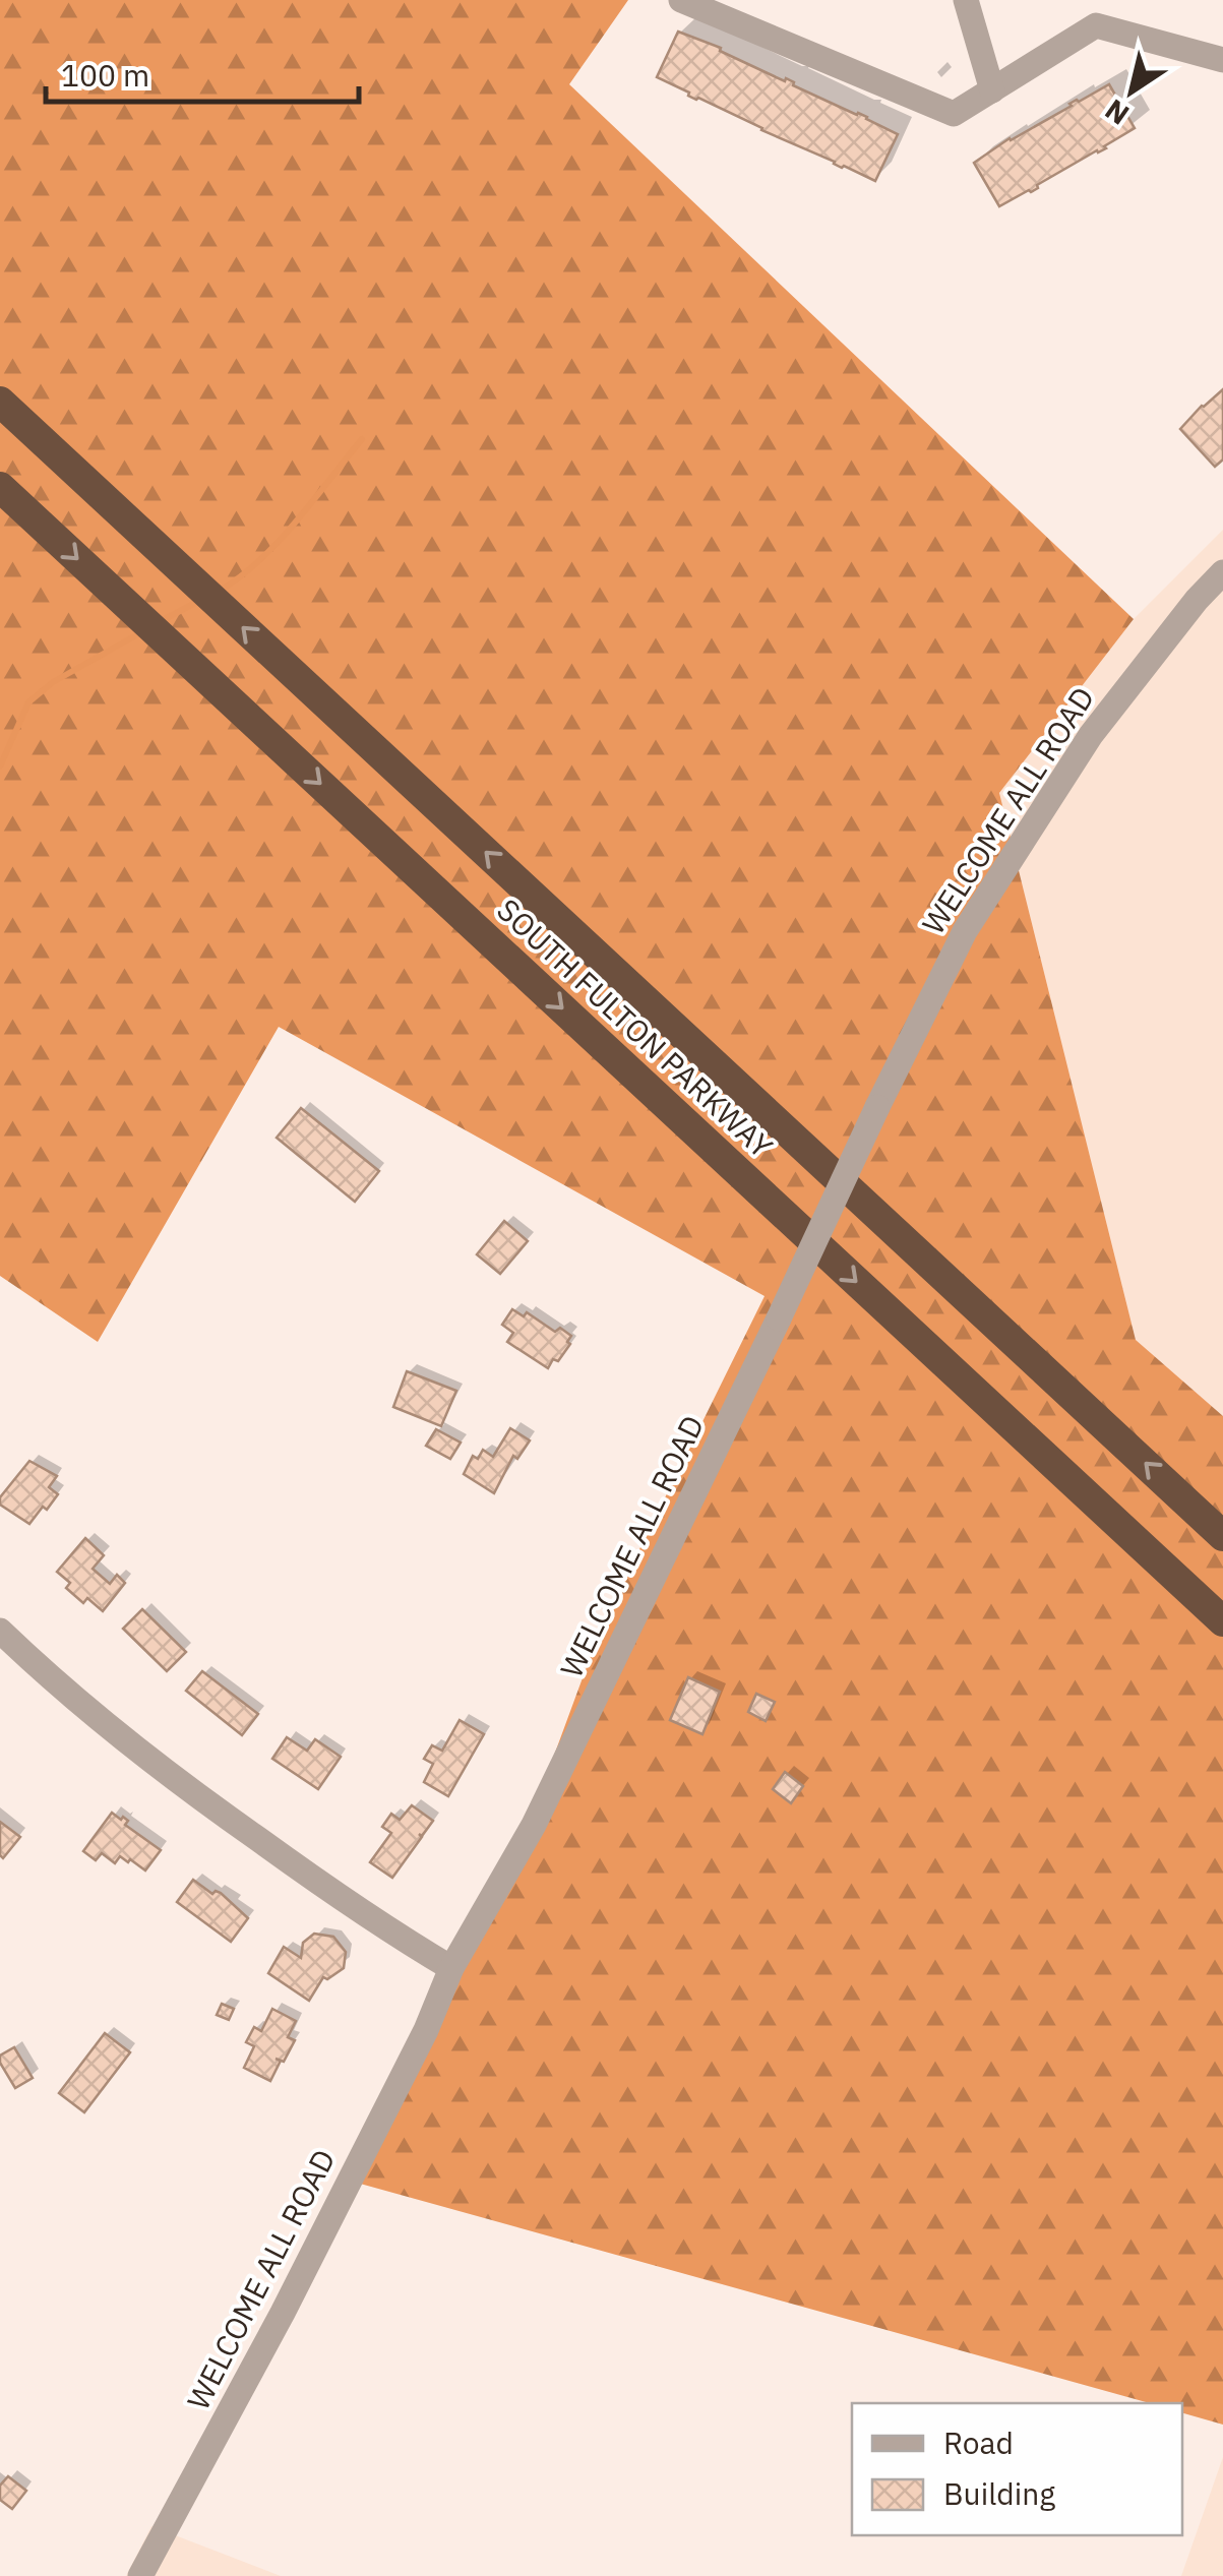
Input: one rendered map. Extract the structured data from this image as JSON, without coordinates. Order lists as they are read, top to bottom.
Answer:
{
  "streets": {
    "highway": ["SOUTH FULTON PARKWAY"],
    "street": ["WELCOME ALL ROAD"]
  },
  "legend": ["Road", "Building"],
  "scale_bar": "100 m",
  "north": "bottom left"
}
